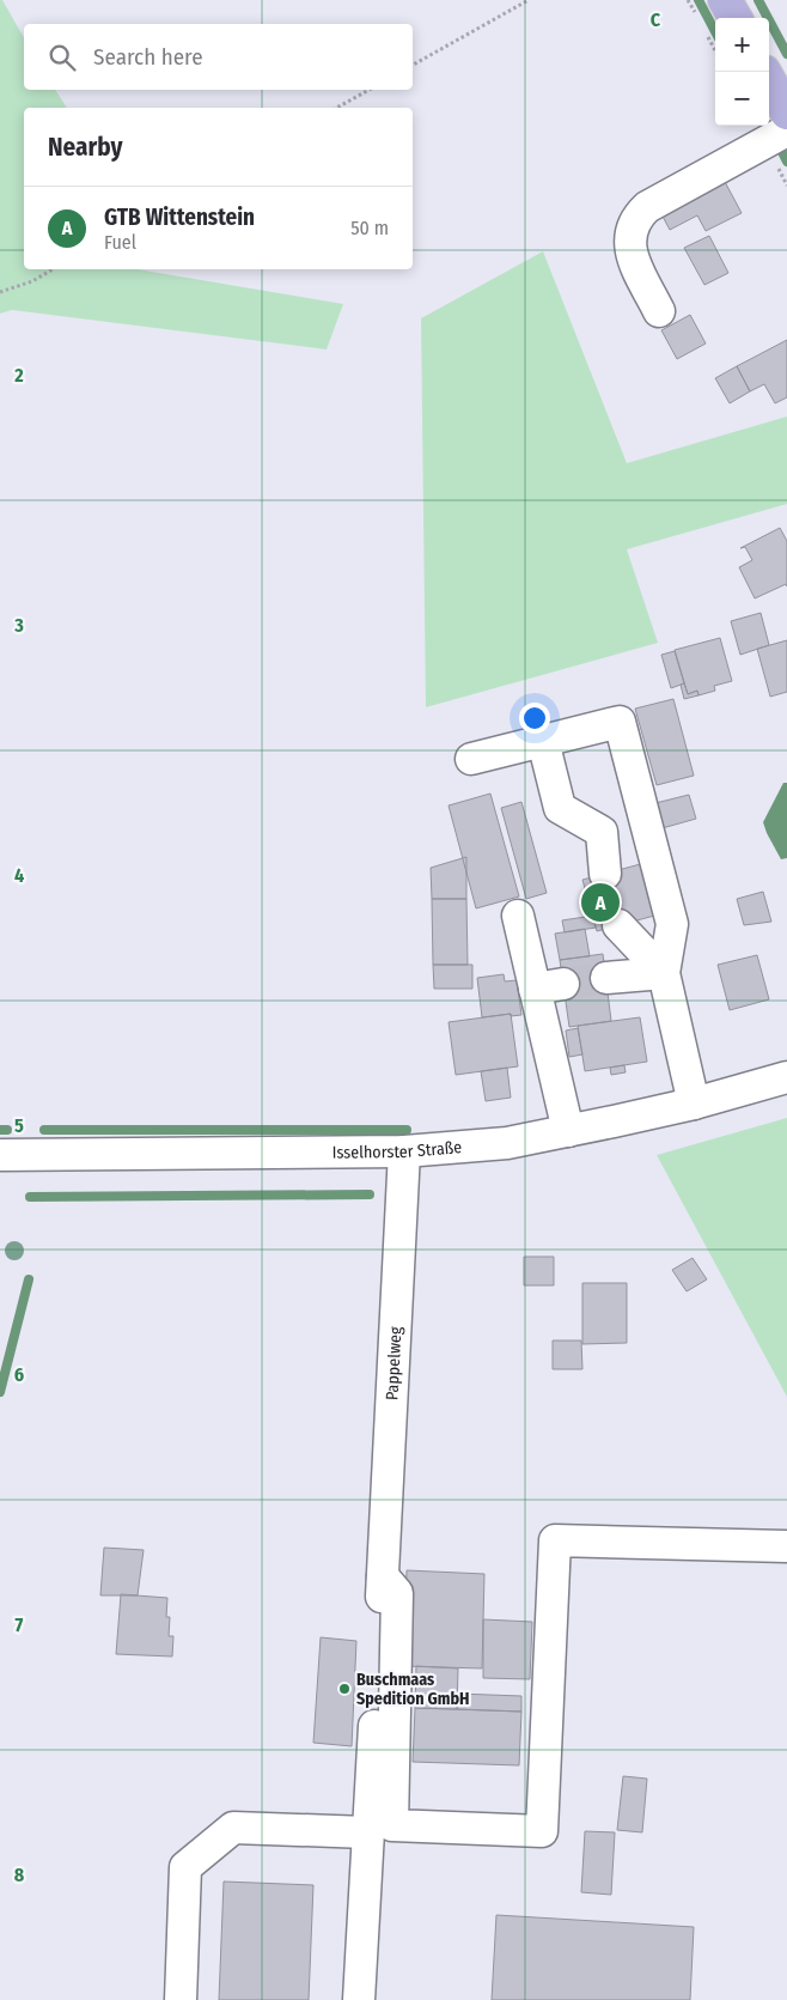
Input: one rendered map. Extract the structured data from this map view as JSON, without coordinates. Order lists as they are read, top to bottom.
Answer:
{
  "streets": {
    "street": ["Isselhorster Straße", "Pappelweg"]
  },
  "crossings": [
    ["Isselhorster Straße", "Pappelweg"]
  ],
  "places": ["Buschmaas Spedition GmbH"],
  "page": {
    "map_buttons": ["+", "−"],
    "search": "Search here",
    "heading": "Nearby",
    "list": [
      {
        "mark": "A",
        "name": "GTB Wittenstein",
        "note": "Fuel",
        "value": "50 m"
      }
    ],
    "pins": "A"
  },
  "grid": {
    "columns": ["C"],
    "rows": [
      "2",
      "3",
      "4",
      "5",
      "6",
      "7",
      "8"
    ]
  }
}
